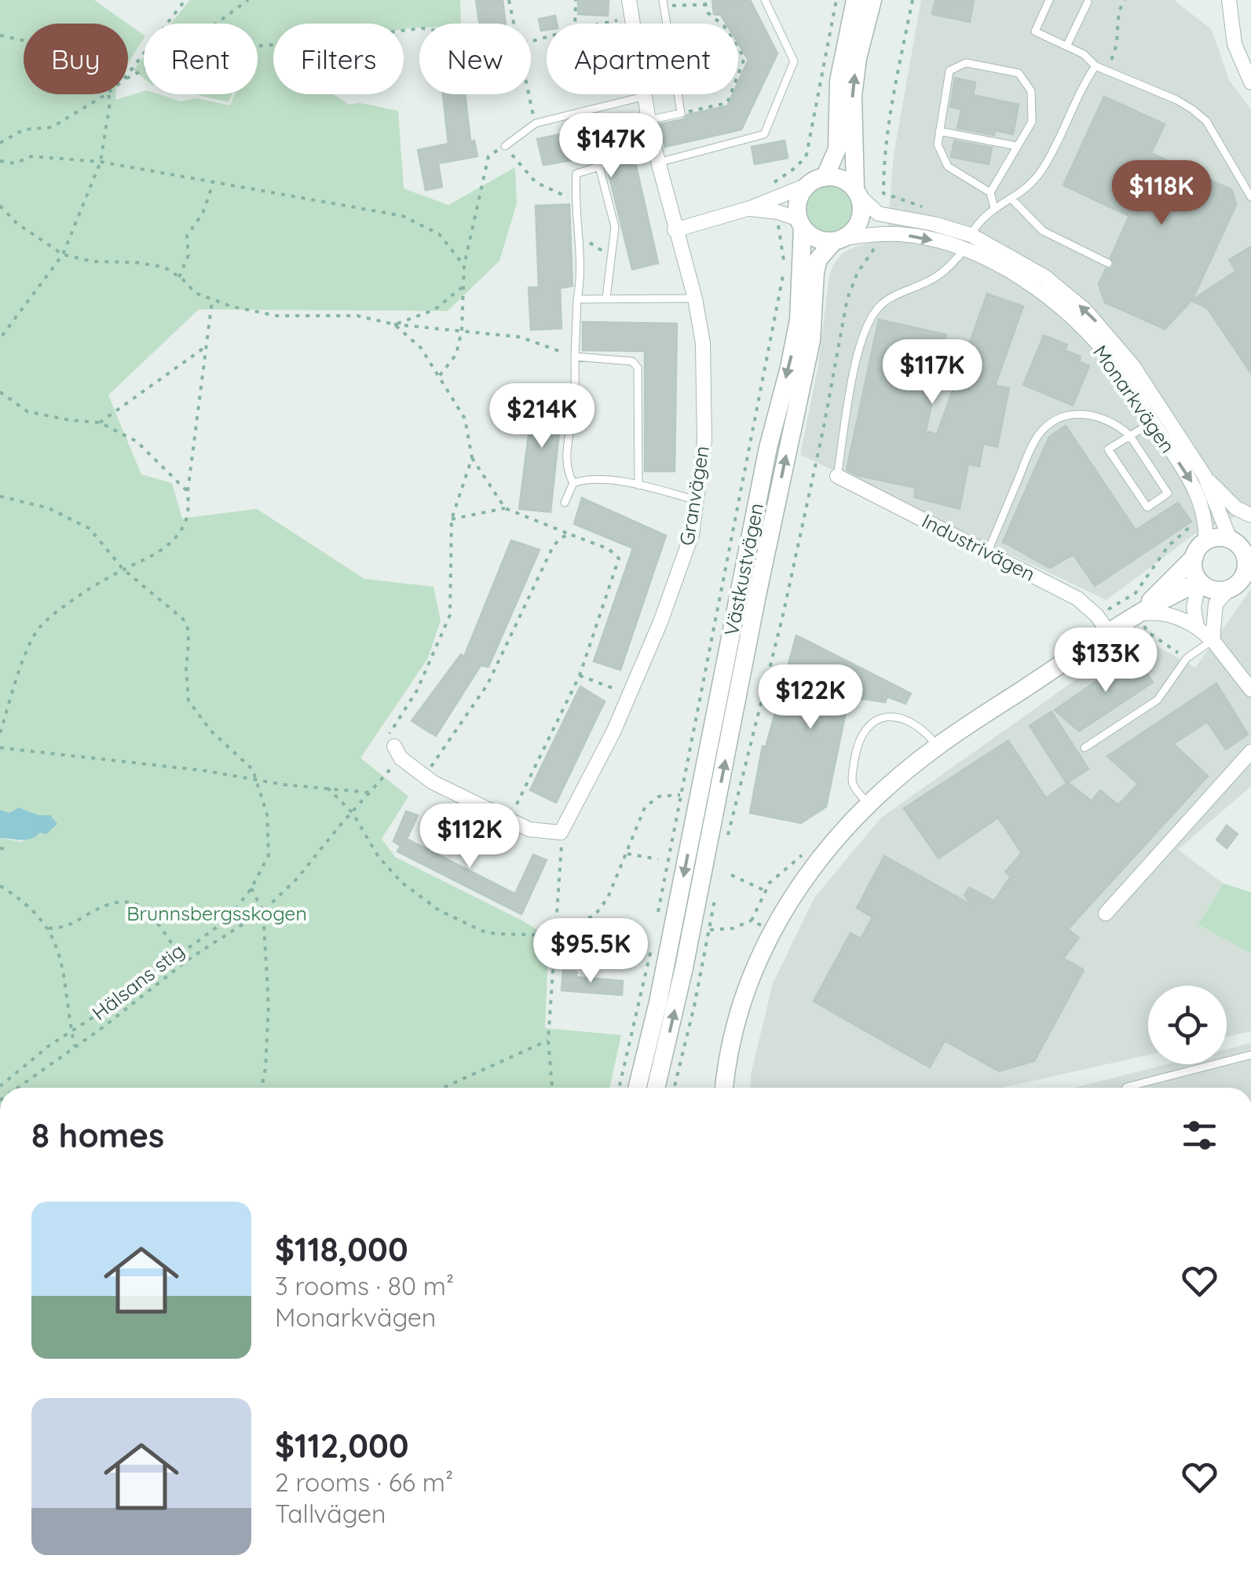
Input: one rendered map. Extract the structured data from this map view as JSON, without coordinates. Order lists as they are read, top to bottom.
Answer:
{
  "streets": {
    "street": [
      "Monarkvägen",
      "Granvägen",
      "Industrivägen",
      "Västkustvägen"
    ],
    "path": ["Hälsans stig"]
  },
  "crossings": [
    ["Monarkvägen", "Västkustvägen"]
  ],
  "parks": ["Brunnsbergsskogen"],
  "page": {
    "chip": [
      "Buy",
      "Rent",
      "Filters",
      "New",
      "Apartment"
    ],
    "price": [
      "$147K",
      "$118K",
      "$117K",
      "$214K",
      "$133K",
      "$122K",
      "$112K",
      "$95.5K"
    ],
    "heading": "8 homes",
    "list": [
      {
        "name": "$118,000",
        "note": "3 rooms · 80 m² · Monarkvägen"
      },
      {
        "name": "$112,000",
        "note": "2 rooms · 66 m² · Tallvägen"
      }
    ]
  }
}
